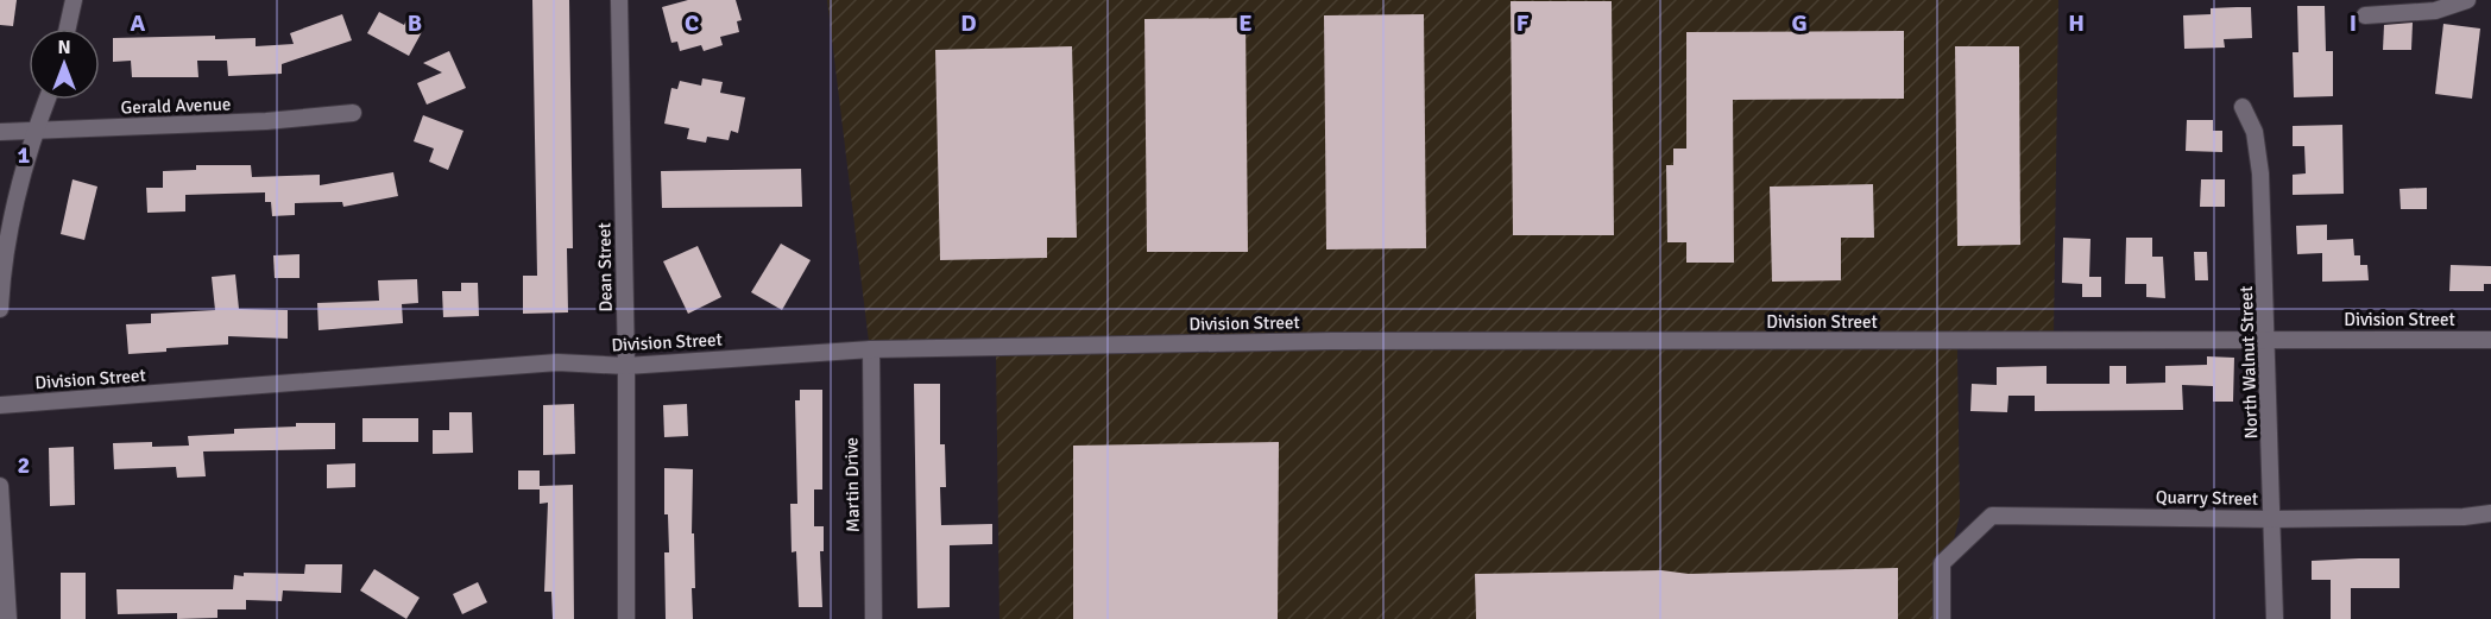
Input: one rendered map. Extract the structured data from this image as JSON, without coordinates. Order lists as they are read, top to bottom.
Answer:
{
  "streets": {
    "street": [
      "Gerald Avenue",
      "Dean Street",
      "Division Street",
      "North Walnut Street",
      "Martin Drive",
      "Quarry Street"
    ]
  },
  "crossings": [
    ["Dean Street", "Division Street"],
    ["Division Street", "North Walnut Street"],
    ["Division Street", "Martin Drive"],
    ["North Walnut Street", "Quarry Street"]
  ],
  "north": "top",
  "grid": {
    "columns": [
      "A",
      "B",
      "C",
      "D",
      "E",
      "F",
      "G",
      "H",
      "I"
    ],
    "rows": ["1", "2"]
  }
}
